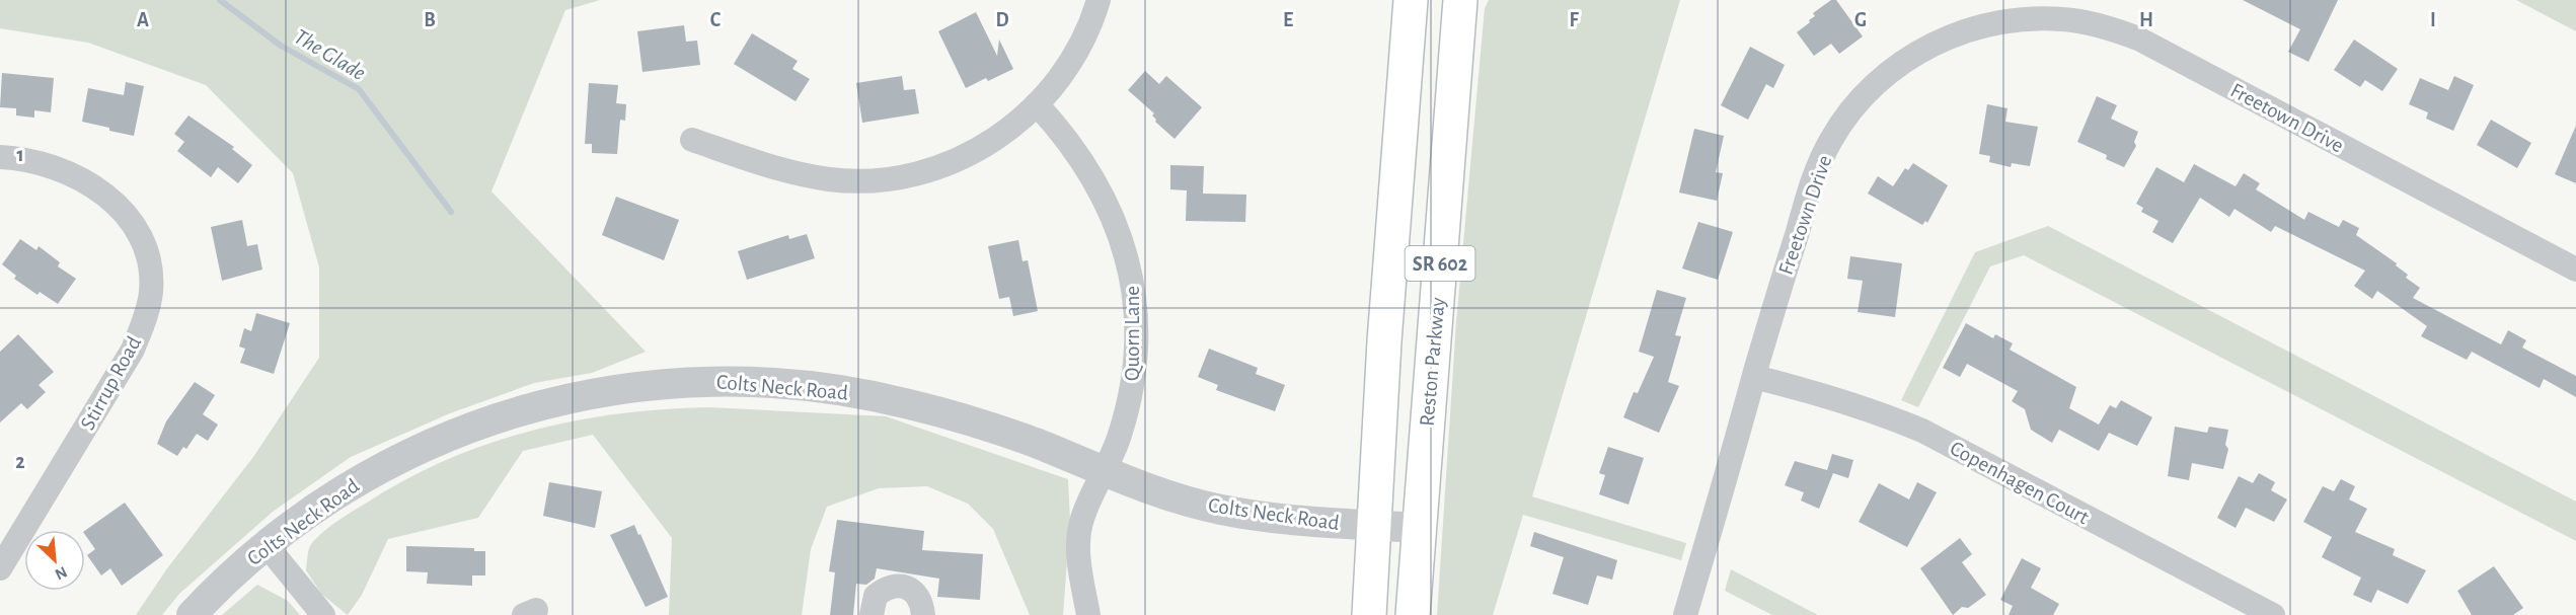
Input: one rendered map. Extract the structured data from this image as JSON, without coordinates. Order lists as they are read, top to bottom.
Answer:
{
  "streets": {
    "main road": ["SR 602", "Reston Parkway"],
    "street": [
      "Freetown Drive",
      "Quorn Lane",
      "Stirrup Road",
      "Colts Neck Road",
      "Copenhagen Court"
    ]
  },
  "crossings": [
    ["Freetown Drive", "Copenhagen Court"],
    ["SR 602", "Colts Neck Road"],
    ["Quorn Lane", "Colts Neck Road"],
    ["Reston Parkway", "Colts Neck Road"]
  ],
  "water": ["The Glade"],
  "north": "bottom right",
  "grid": {
    "columns": [
      "A",
      "B",
      "C",
      "D",
      "E",
      "F",
      "G",
      "H",
      "I"
    ],
    "rows": ["1", "2"]
  }
}
